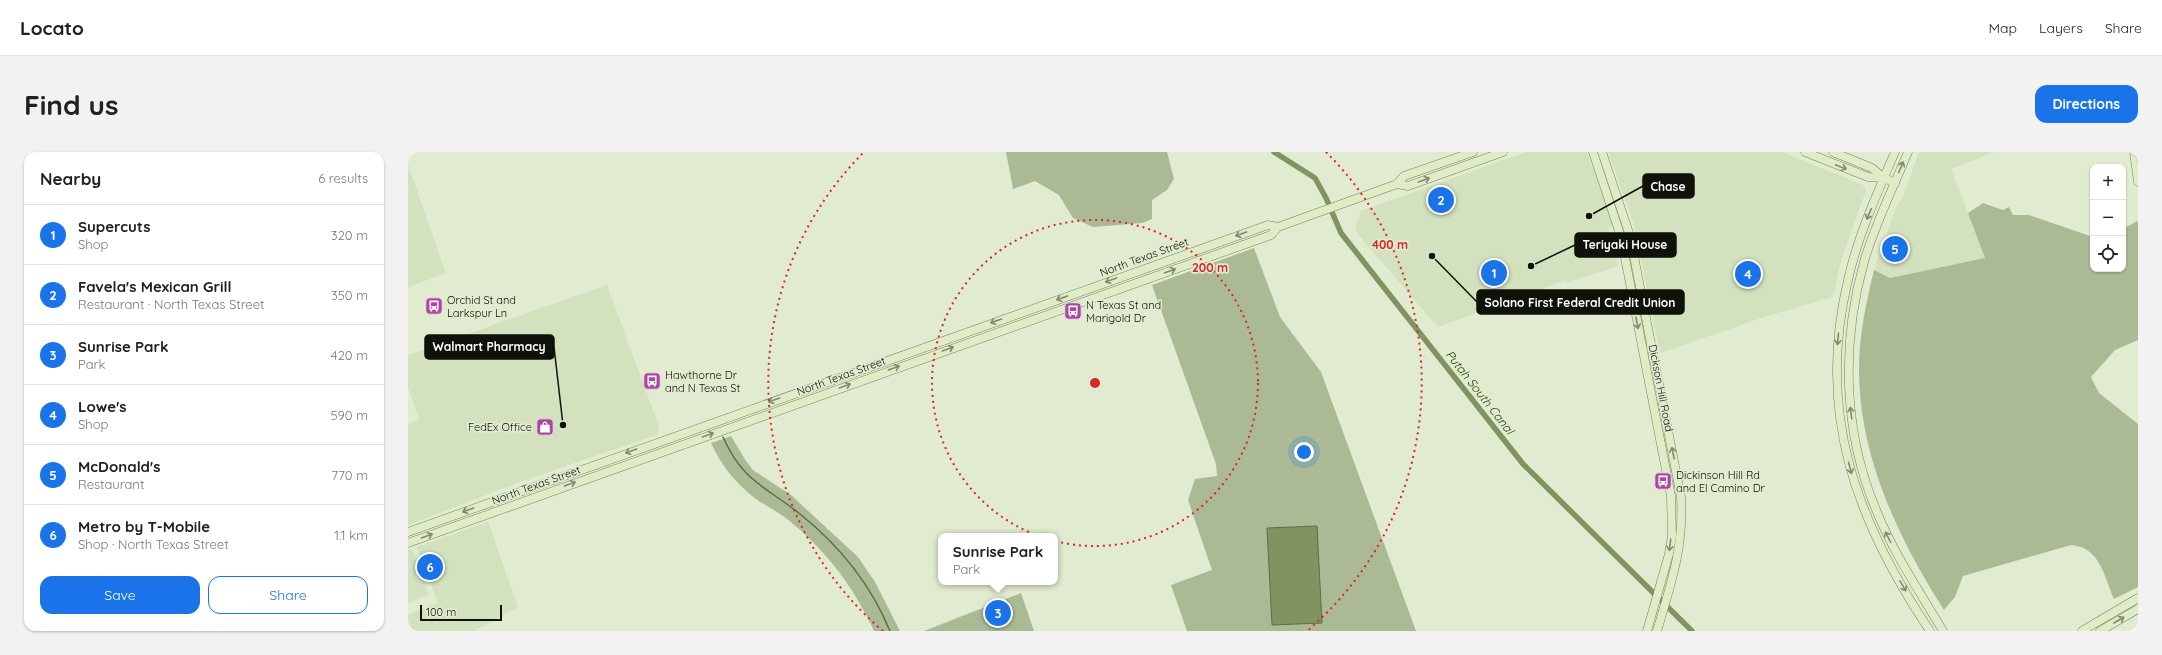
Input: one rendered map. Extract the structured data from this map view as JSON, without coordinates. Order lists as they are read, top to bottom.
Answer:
{
  "streets": {
    "main road": ["North Texas Street", "Dickson Hill Road"]
  },
  "water": ["Putah South Canal"],
  "places": {
    "other": [
      "Chase",
      "Solano First Federal Credit Union",
      "Teriyaki House",
      "Walmart Pharmacy"
    ],
    "bus stop": [
      "Orchid St and Larkspur Ln",
      "N Texas St and Marigold Dr",
      "Hawthorne Dr and N Texas St",
      "Dickinson Hill Rd and El Camino Dr"
    ],
    "shop": ["FedEx Office"]
  },
  "scale_bar": "100 m",
  "page": {
    "header": "Locato",
    "nav": ["Map", "Layers", "Share"],
    "buttons": [
      "Directions",
      ["Save", "Share"]
    ],
    "title": "Find us",
    "heading": ["Nearby", "6 results"],
    "map_buttons": ["+", "−"],
    "pins": [
      "2",
      "5",
      "1",
      "4",
      "6",
      "3"
    ],
    "list": [
      {
        "mark": "1",
        "name": "Supercuts",
        "note": "Shop",
        "value": "320 m"
      },
      {
        "mark": "2",
        "name": "Favela's Mexican Grill",
        "note": "Restaurant · North Texas Street",
        "value": "350 m"
      },
      {
        "mark": "3",
        "name": "Sunrise Park",
        "note": "Park",
        "value": "420 m"
      },
      {
        "mark": "4",
        "name": "Lowe's",
        "note": "Shop",
        "value": "590 m"
      },
      {
        "mark": "5",
        "name": "McDonald's",
        "note": "Restaurant",
        "value": "770 m"
      },
      {
        "mark": "6",
        "name": "Metro by T-Mobile",
        "note": "Shop · North Texas Street",
        "value": "1.1 km"
      }
    ],
    "popup": ["Sunrise Park", "Park"],
    "scale": "100 m"
  },
  "rings": ["400 m", "200 m"]
}
